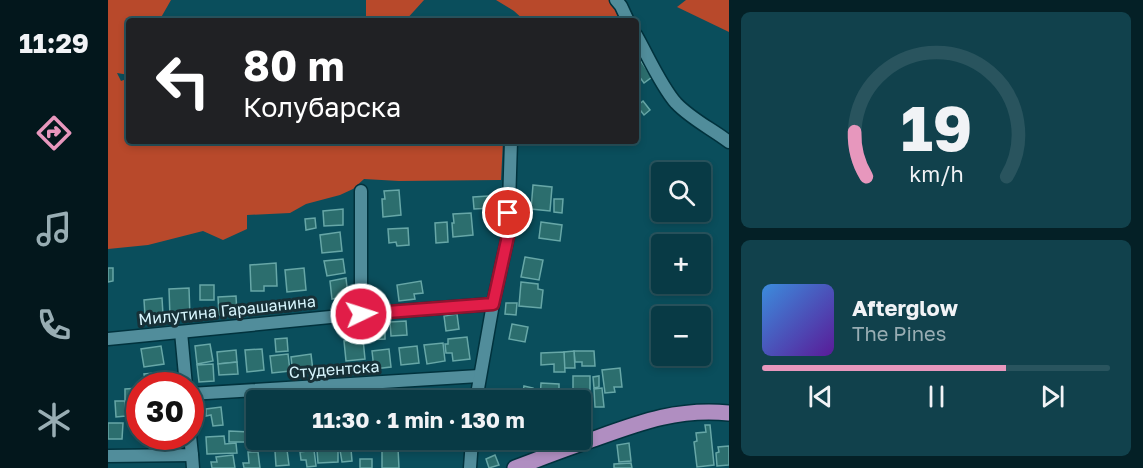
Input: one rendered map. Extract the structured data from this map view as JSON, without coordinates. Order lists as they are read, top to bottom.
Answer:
{
  "streets": {
    "street": ["Милутина Гарашанина", "Студентска"]
  },
  "page": {
    "tabs": "11:29",
    "turn": ["80 m", "Колубарска"],
    "map_buttons": ["+", "−"],
    "song": ["Afterglow", "The Pines"],
    "limit": "30",
    "trip": "11:30 · 1 min · 130 m",
    "gauge": ["19", "km/h"]
  }
}
